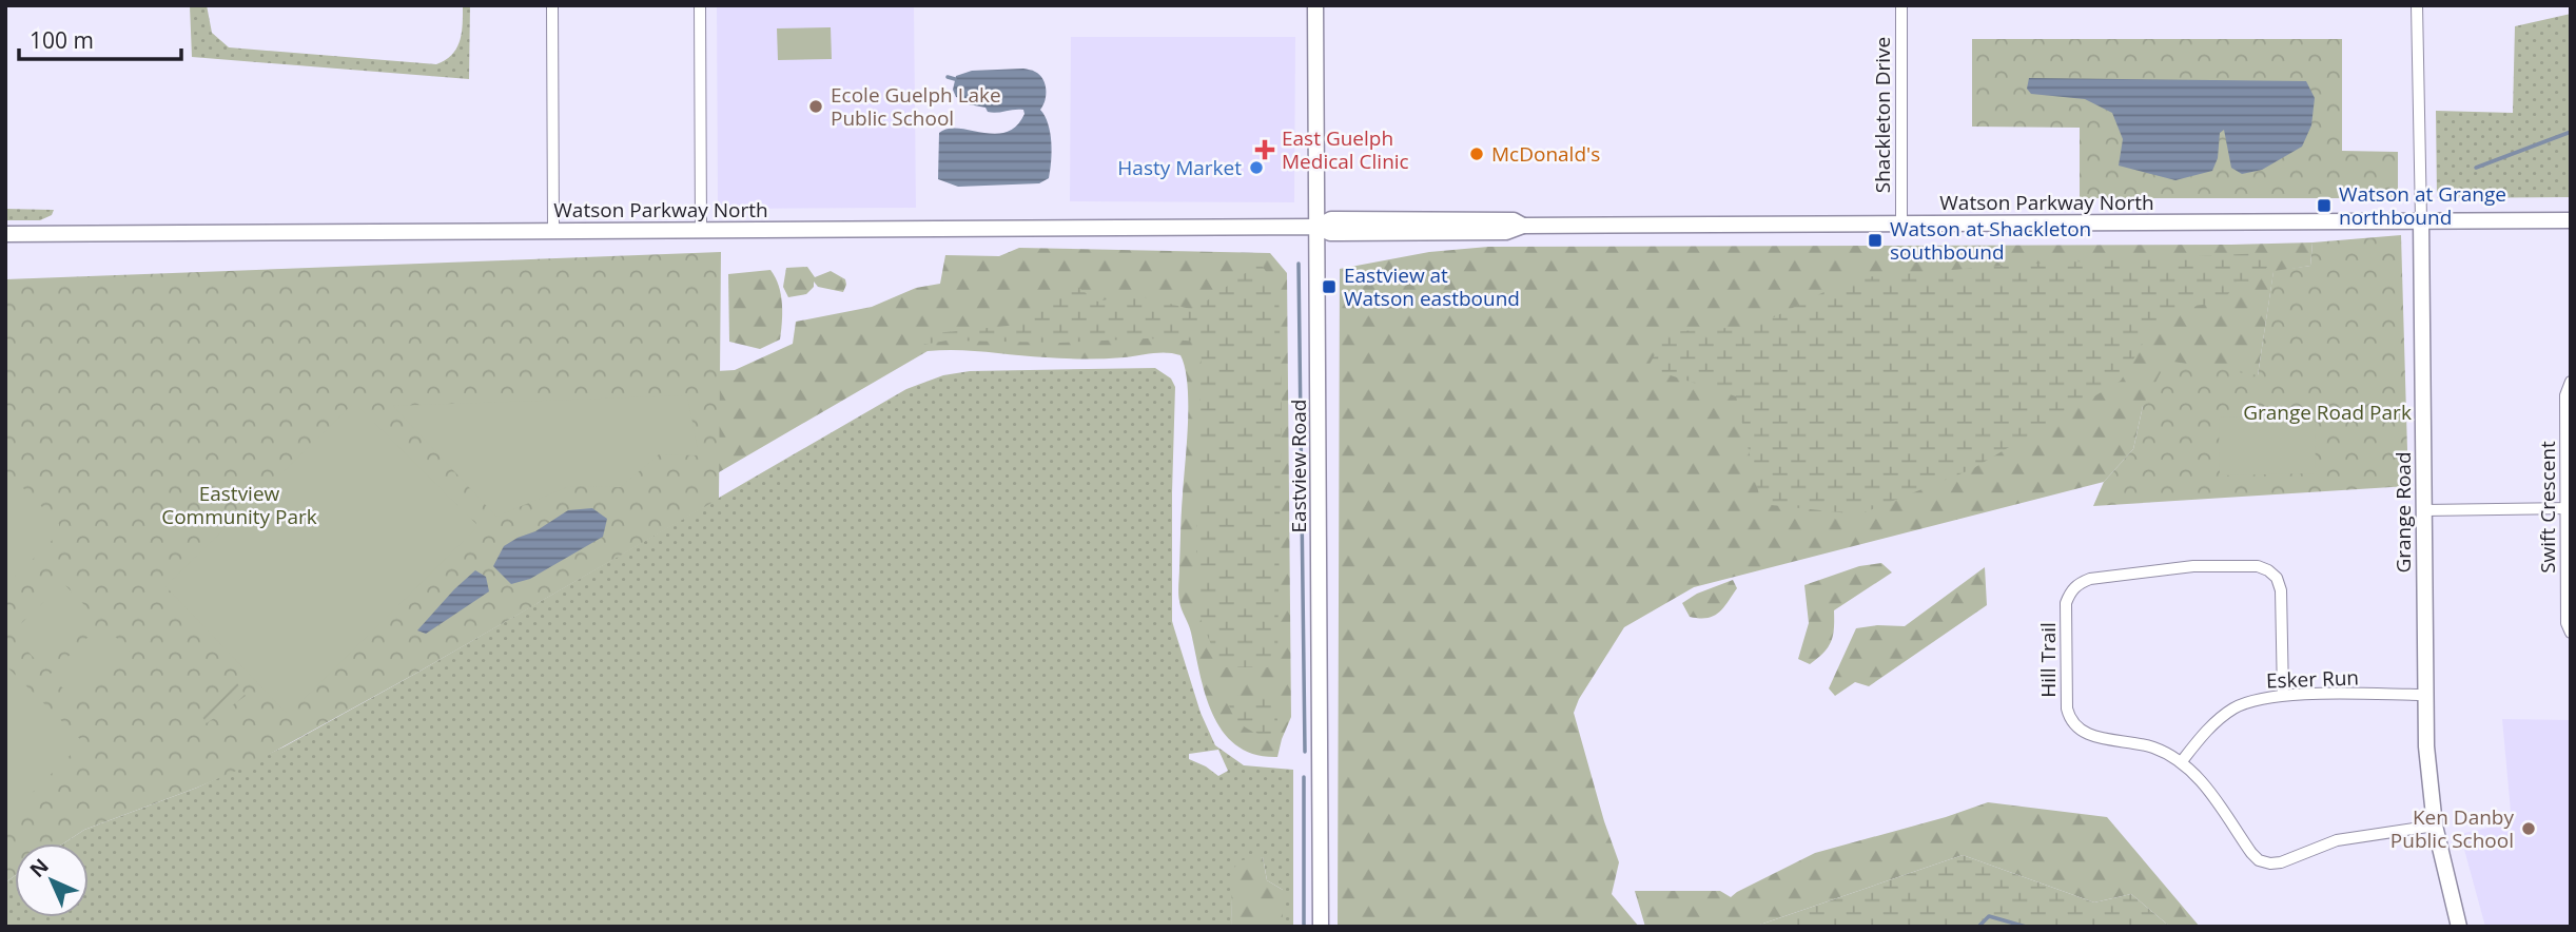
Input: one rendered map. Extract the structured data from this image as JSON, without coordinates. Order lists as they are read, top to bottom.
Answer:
{
  "streets": {
    "main road": ["Watson Parkway North", "Eastview Road", "Grange Road"],
    "street": [
      "Shackleton Drive",
      "Swift Crescent",
      "Hill Trail",
      "Esker Run"
    ]
  },
  "crossings": [
    ["Shackleton Drive", "Watson Parkway North"],
    ["Watson Parkway North", "Eastview Road"],
    ["Watson Parkway North", "Grange Road"],
    ["Grange Road", "Hill Trail"],
    ["Grange Road", "Esker Run"],
    ["Hill Trail", "Esker Run"]
  ],
  "parks": ["Grange Road Park", "Eastview Community Park"],
  "places": {
    "other": [
      "Ecole Guelph Lake Public School",
      "McDonald's",
      "Hasty Market",
      "Ken Danby Public School"
    ],
    "health": ["East Guelph Medical Clinic"],
    "transit": ["Watson at Grange northbound", "Watson at Shackleton southbound", "Eastview at Watson eastbound"]
  },
  "scale_bar": "100 m",
  "north": "top left"
}
